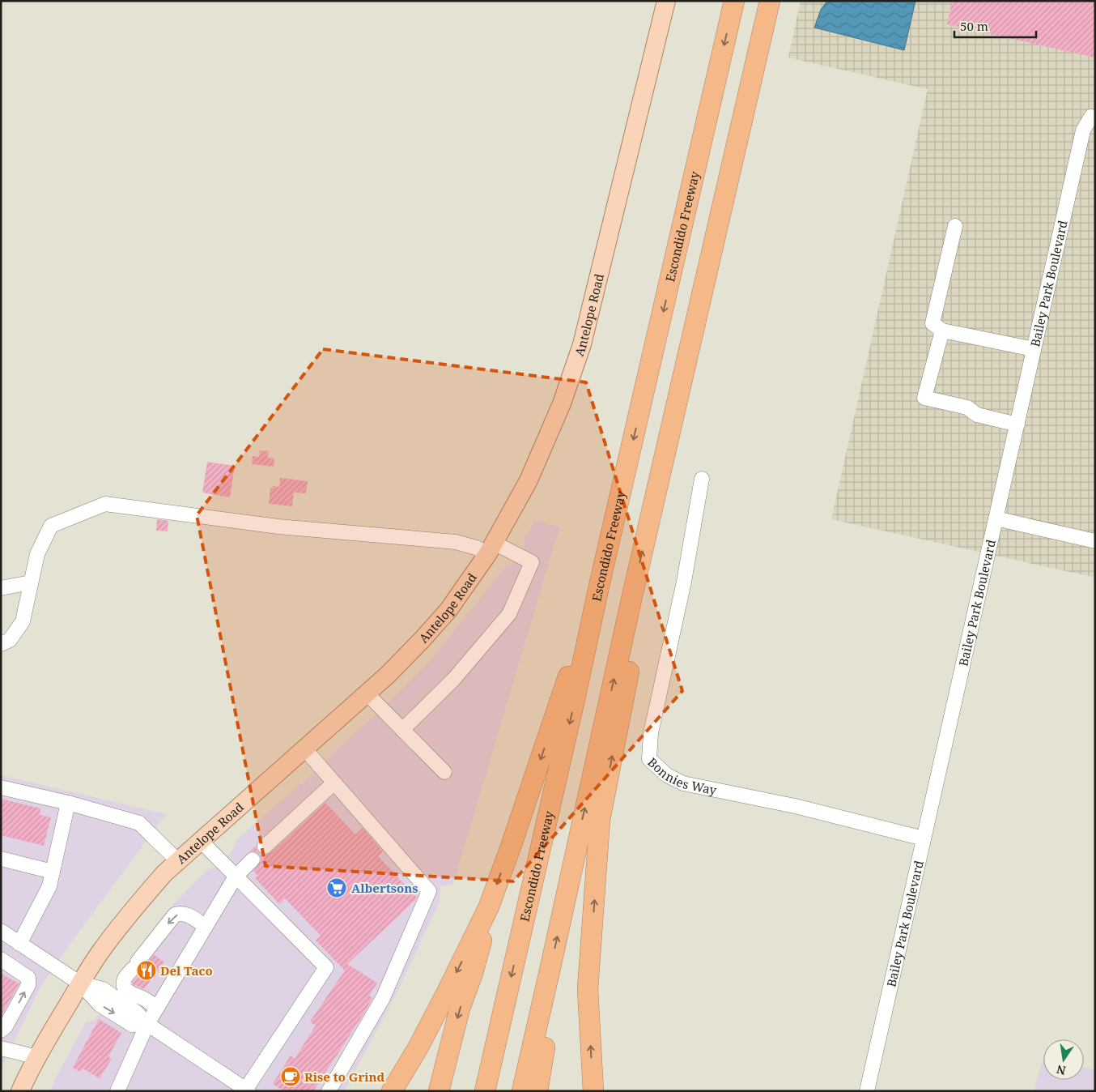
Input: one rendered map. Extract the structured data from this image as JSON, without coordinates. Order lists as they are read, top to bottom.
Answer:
{
  "streets": {
    "highway": ["Escondido Freeway"],
    "main road": ["Antelope Road"],
    "street": ["Bailey Park Boulevard", "Bonnies Way"]
  },
  "crossings": [
    ["Bailey Park Boulevard", "Bonnies Way"]
  ],
  "places": {
    "supermarket": ["Albertsons"],
    "restaurant": ["Del Taco"],
    "cafe": ["Rise to Grind"]
  },
  "scale_bar": "50 m",
  "north": "bottom"
}
